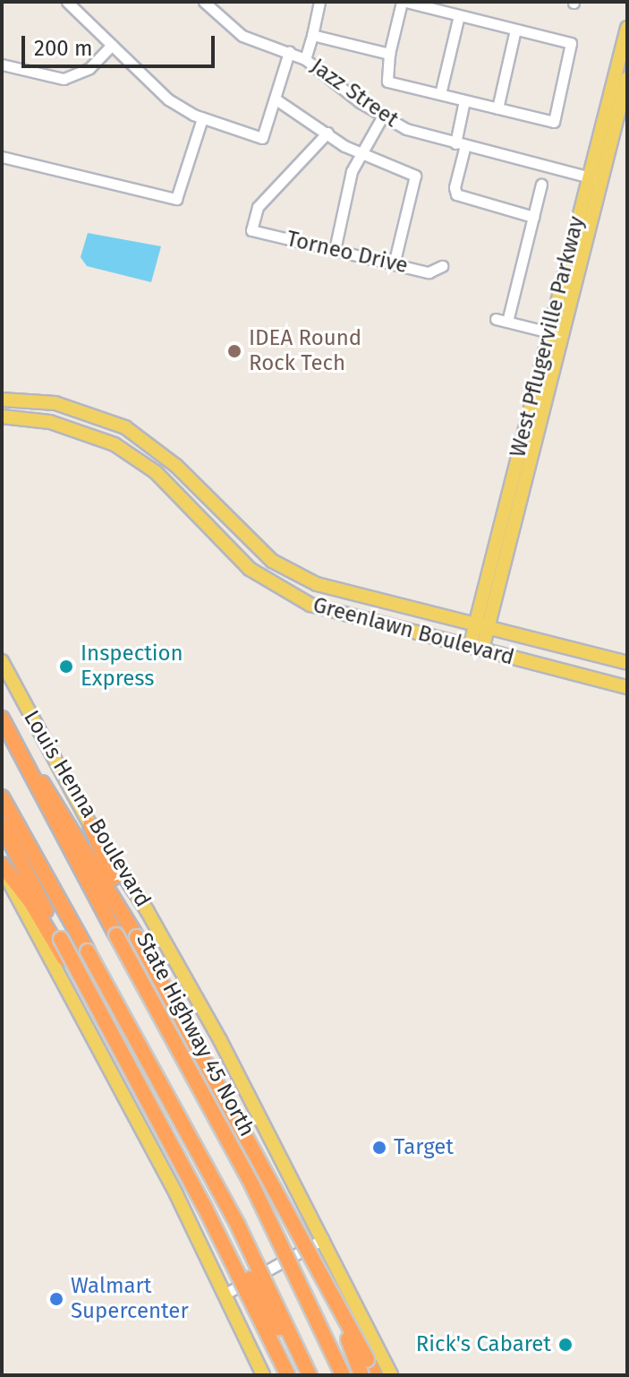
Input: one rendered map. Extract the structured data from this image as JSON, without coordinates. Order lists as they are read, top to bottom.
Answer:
{
  "streets": {
    "highway": ["State Highway 45 North"],
    "main road": ["West Pflugerville Parkway", "Greenlawn Boulevard", "Louis Henna Boulevard"],
    "street": ["Jazz Street", "Torneo Drive"]
  },
  "crossings": [
    ["Jazz Street", "West Pflugerville Parkway"],
    ["West Pflugerville Parkway", "Greenlawn Boulevard"]
  ],
  "places": [
    "IDEA Round Rock Tech",
    "Inspection Express",
    "Target",
    "Walmart Supercenter",
    "Rick's Cabaret"
  ],
  "scale_bar": "200 m"
}
